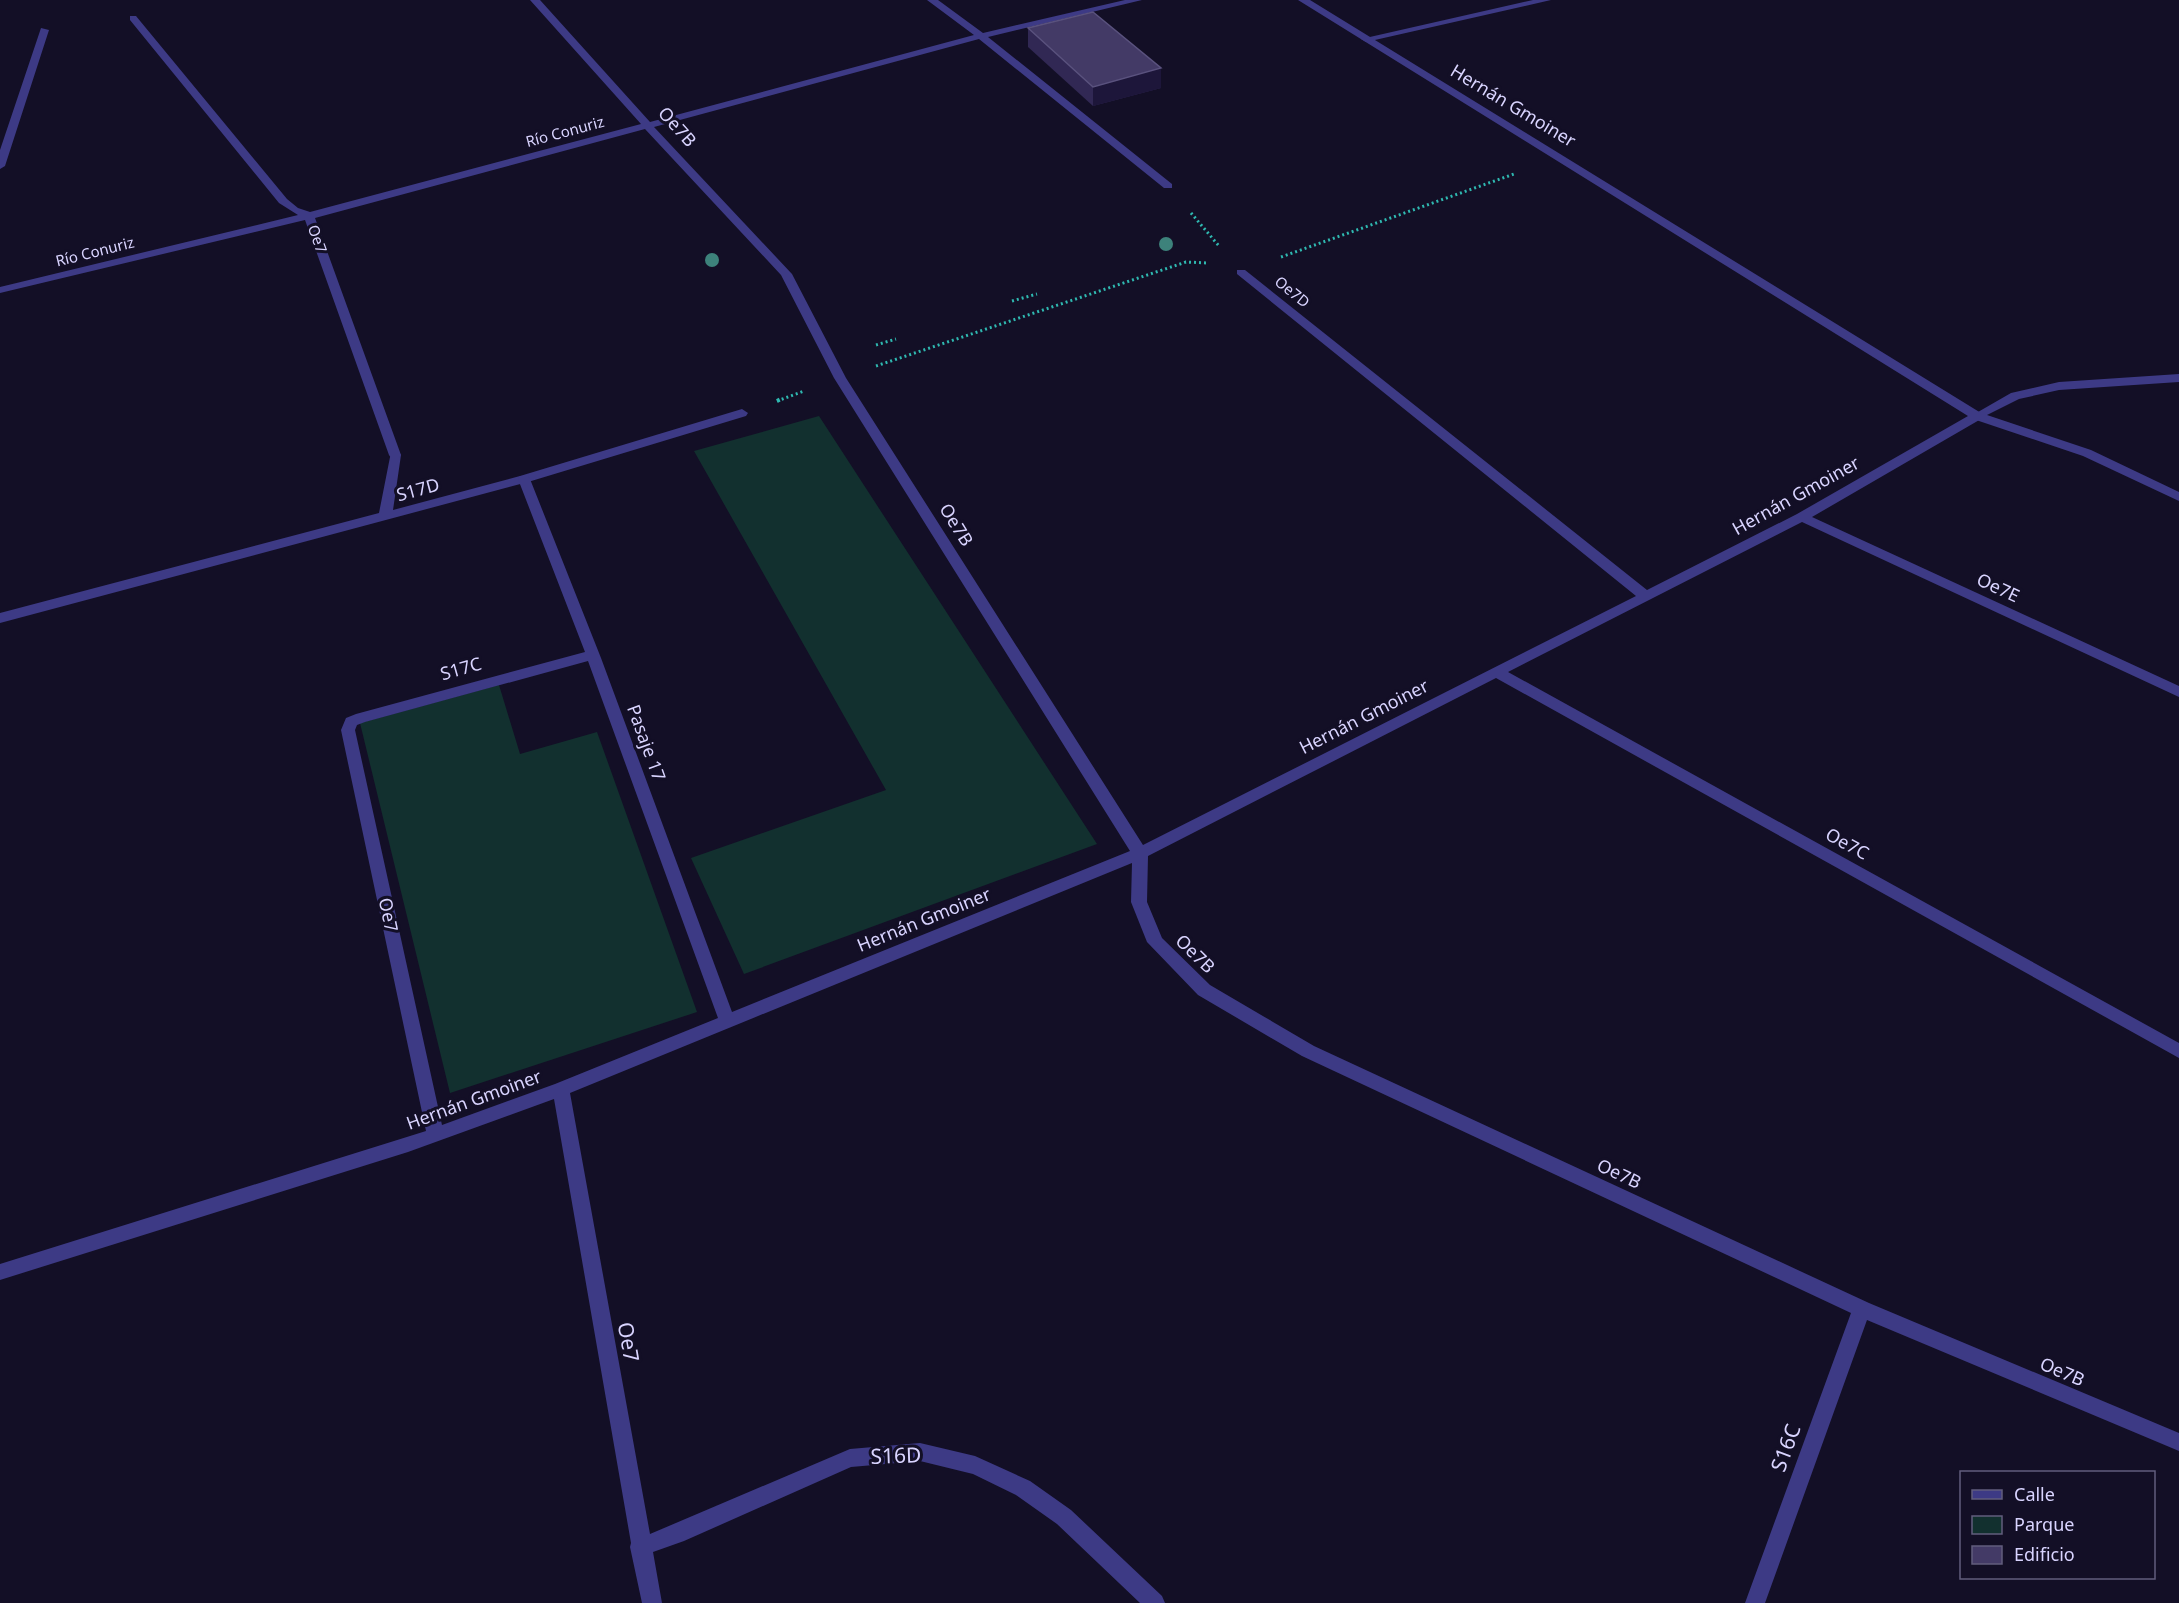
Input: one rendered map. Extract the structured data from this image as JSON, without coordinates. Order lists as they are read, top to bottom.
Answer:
{
  "streets": {
    "street": [
      "Hernán Gmoiner",
      "Oe7B",
      "Río Conuriz",
      "Oe7",
      "Oe7D",
      "S17D",
      "Oe7E",
      "S17C",
      "Pasaje 17",
      "Oe7C",
      "S16C",
      "S16D"
    ]
  },
  "crossings": [
    ["Hernán Gmoiner", "Oe7B"],
    ["Hernán Gmoiner", "Oe7"],
    ["Hernán Gmoiner", "Oe7D"],
    ["Hernán Gmoiner", "Oe7E"],
    ["Hernán Gmoiner", "Pasaje 17"],
    ["Hernán Gmoiner", "Oe7C"],
    ["Oe7B", "Río Conuriz"],
    ["Oe7B", "S16C"],
    ["Río Conuriz", "Oe7"],
    ["Oe7", "S17D"],
    ["Oe7", "S17C"],
    ["Oe7", "S16D"],
    ["S17D", "Pasaje 17"],
    ["S17C", "Pasaje 17"]
  ],
  "legend": ["Calle", "Parque", "Edificio"]
}
